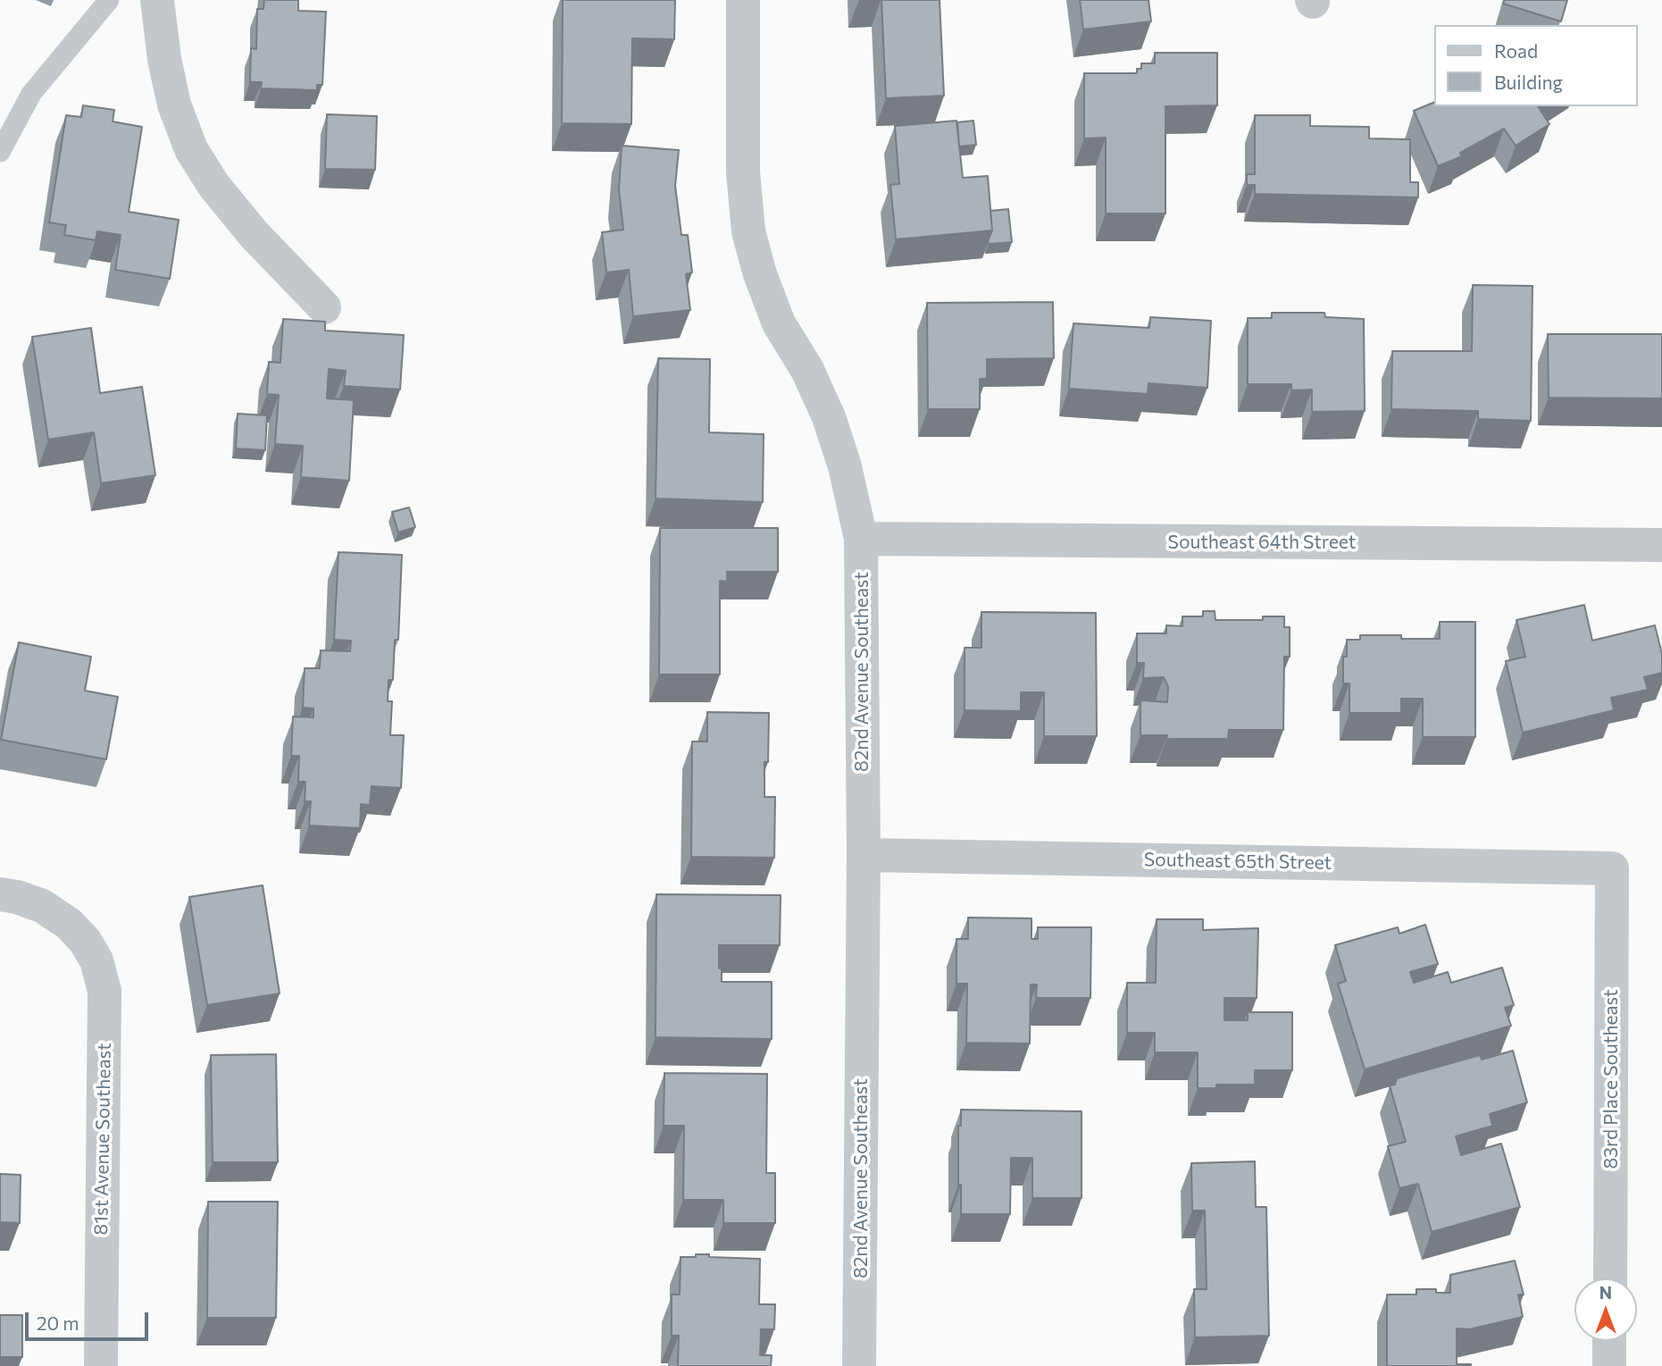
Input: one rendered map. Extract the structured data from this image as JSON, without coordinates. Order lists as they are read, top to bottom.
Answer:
{
  "streets": {
    "street": [
      "Southeast 64th Street",
      "82nd Avenue Southeast",
      "Southeast 65th Street",
      "83rd Place Southeast",
      "81st Avenue Southeast"
    ]
  },
  "crossings": [
    ["Southeast 64th Street", "82nd Avenue Southeast"],
    ["82nd Avenue Southeast", "Southeast 65th Street"],
    ["Southeast 65th Street", "83rd Place Southeast"]
  ],
  "legend": ["Road", "Building"],
  "scale_bar": "20 m",
  "north": "top"
}
